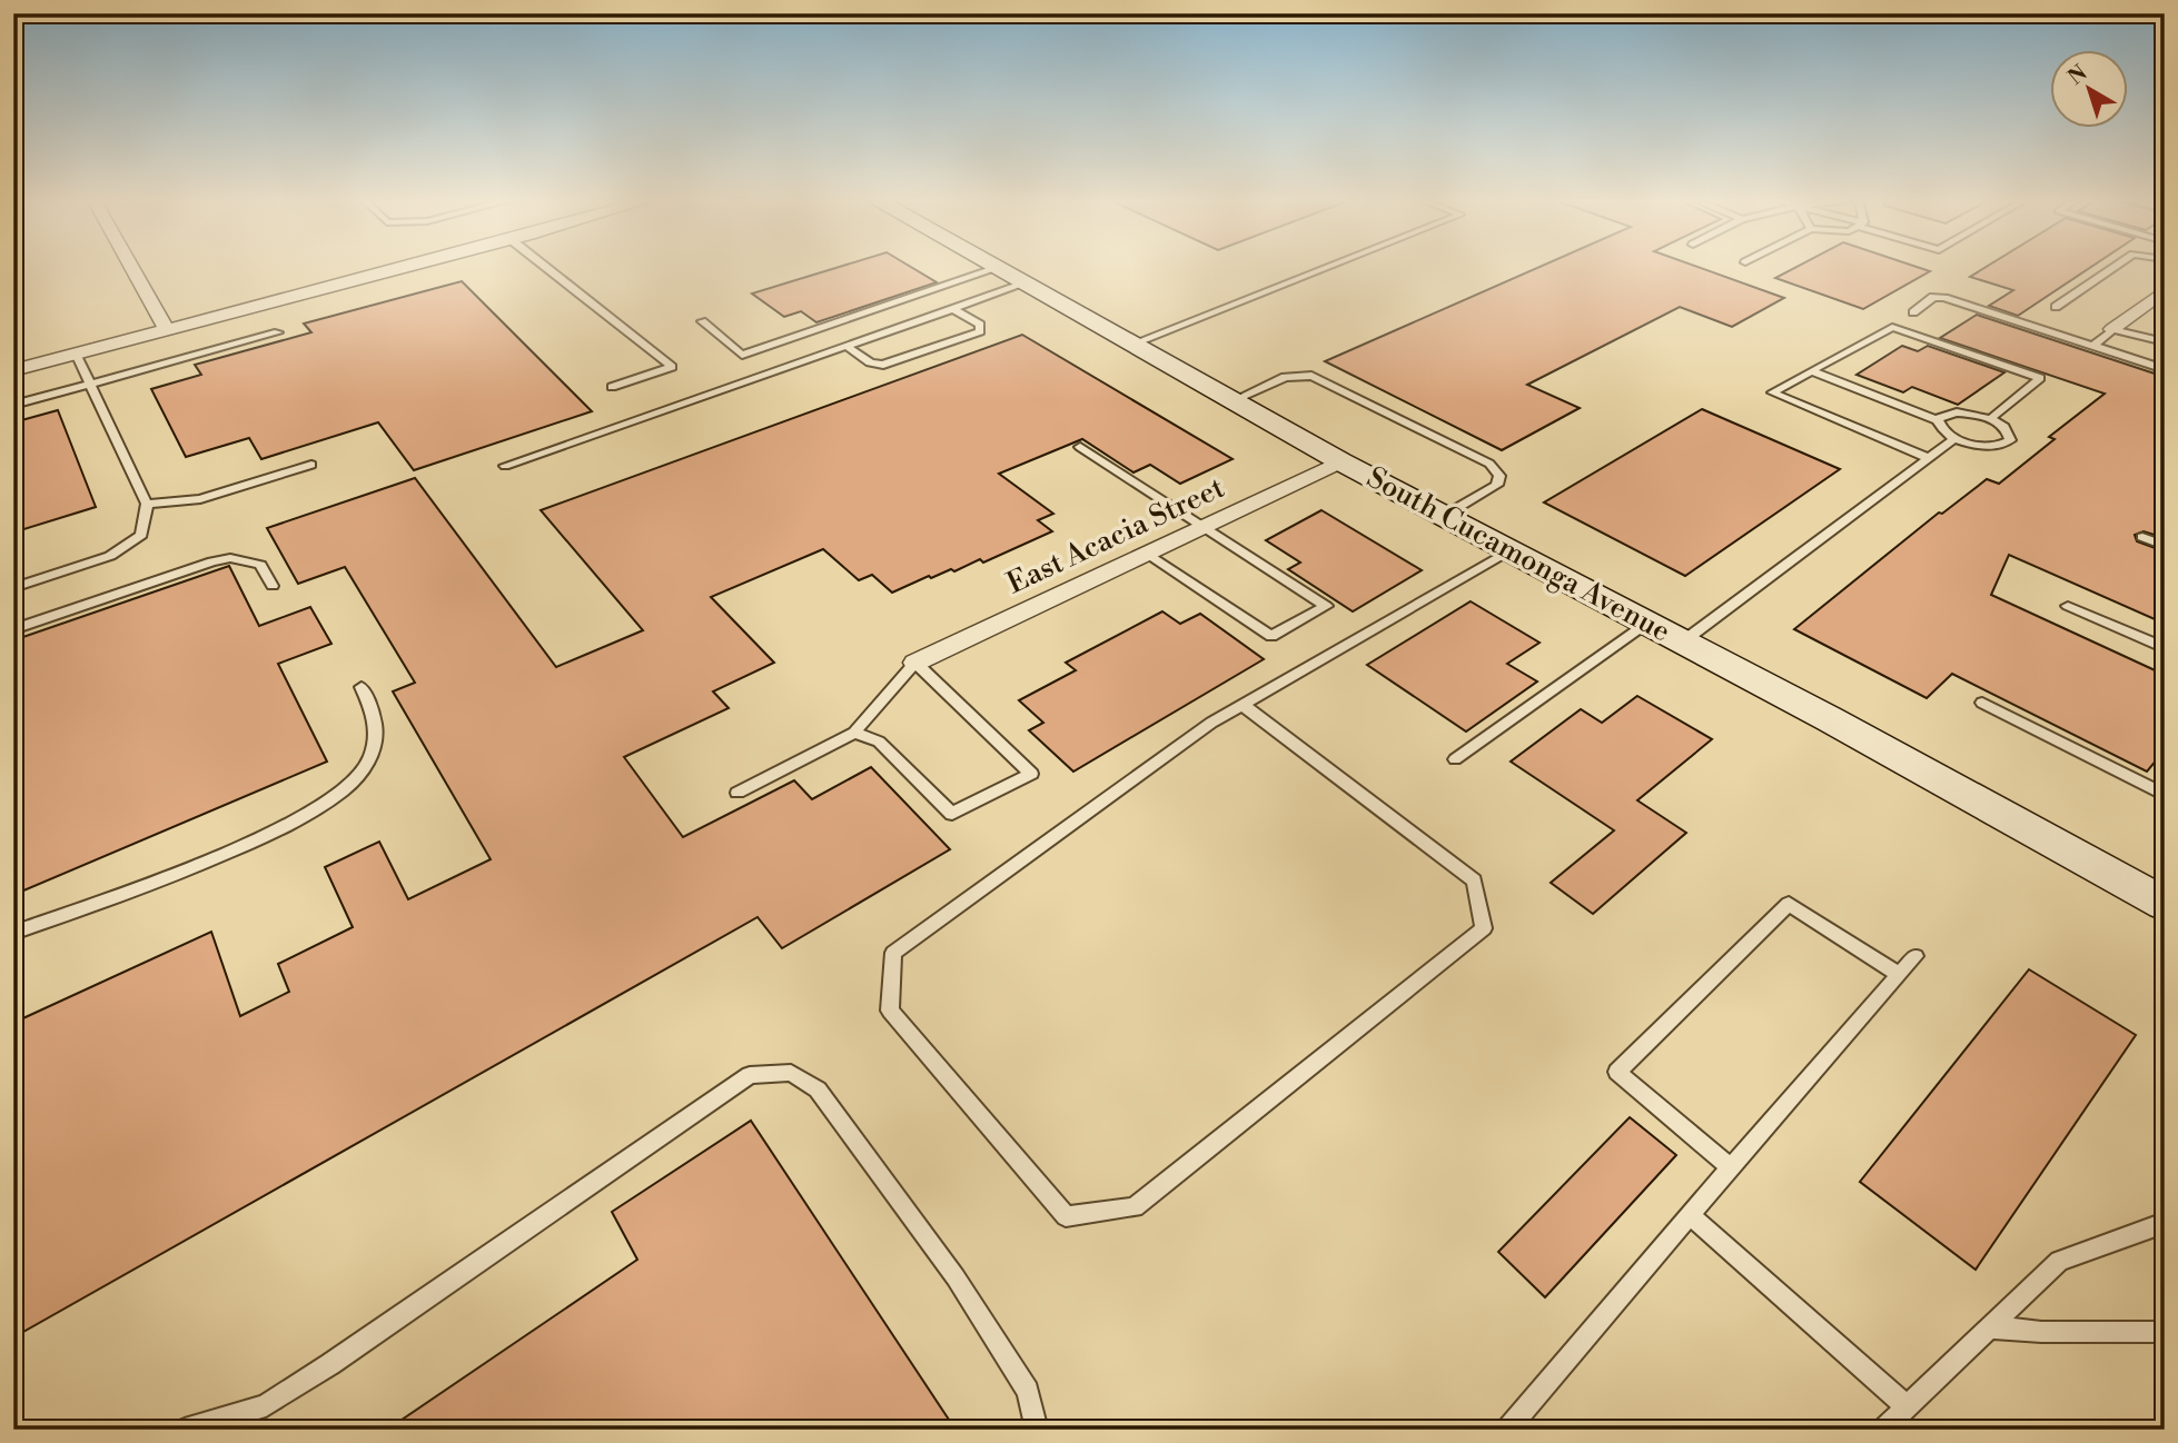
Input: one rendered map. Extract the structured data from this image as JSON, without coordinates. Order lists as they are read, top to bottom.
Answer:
{
  "streets": {
    "street": ["East Acacia Street", "South Cucamonga Avenue"]
  },
  "crossings": [
    ["East Acacia Street", "South Cucamonga Avenue"]
  ],
  "north": "top left"
}
